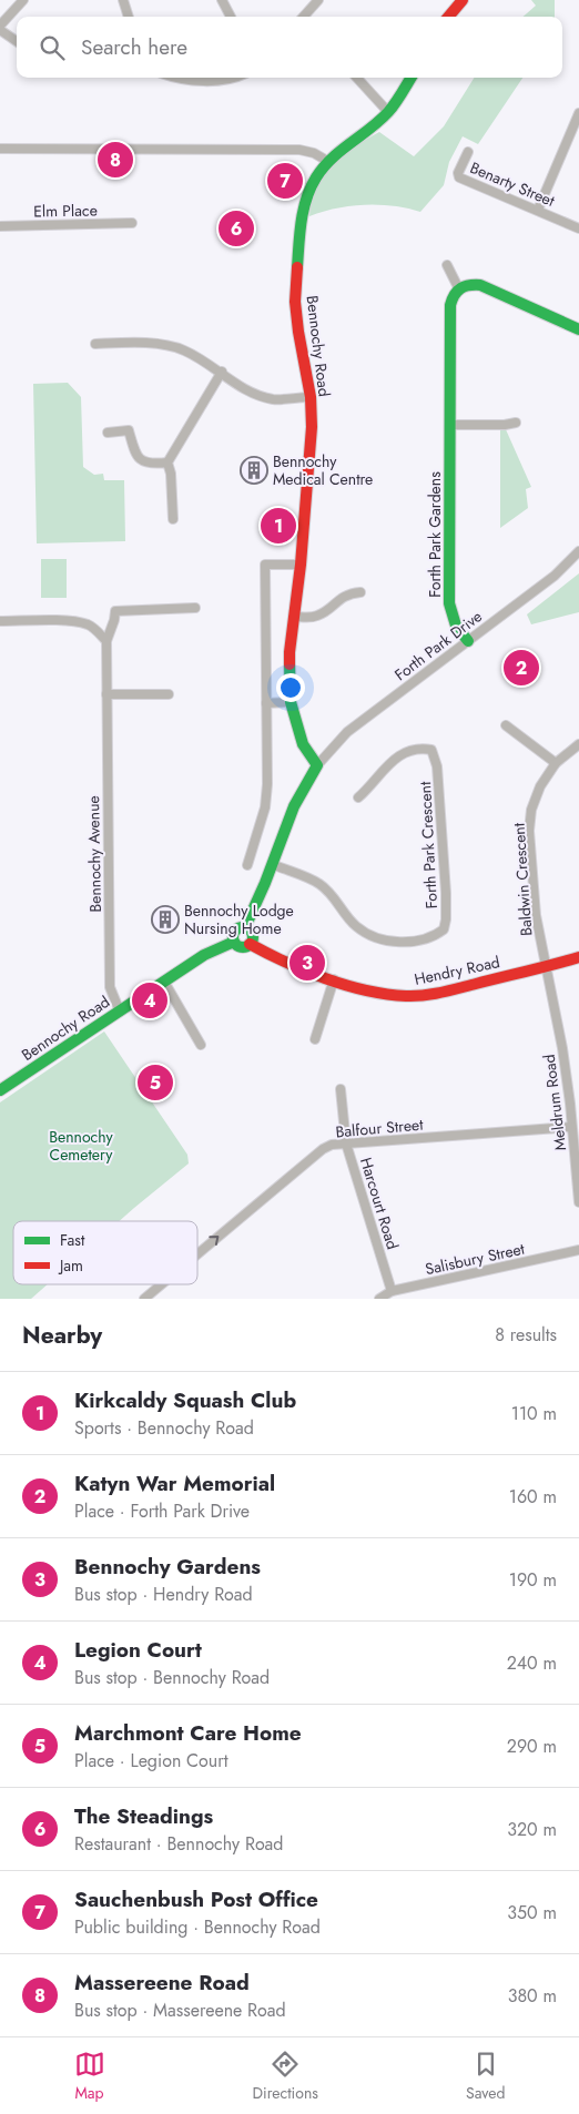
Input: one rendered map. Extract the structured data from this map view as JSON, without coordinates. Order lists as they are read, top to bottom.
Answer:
{
  "streets": {
    "street": [
      "Benarty Street",
      "Elm Place",
      "Bennochy Road",
      "Forth Park Gardens",
      "Forth Park Drive",
      "Forth Park Crescent",
      "Bennochy Avenue",
      "Baldwin Crescent",
      "Hendry Road",
      "Meldrum Road",
      "Balfour Street",
      "Harcourt Road",
      "Salisbury Street"
    ]
  },
  "crossings": [
    ["Bennochy Road", "Forth Park Drive"],
    ["Bennochy Road", "Bennochy Avenue"],
    ["Bennochy Road", "Hendry Road"],
    ["Forth Park Gardens", "Forth Park Drive"],
    ["Baldwin Crescent", "Hendry Road"],
    ["Baldwin Crescent", "Meldrum Road"],
    ["Hendry Road", "Meldrum Road"],
    ["Meldrum Road", "Balfour Street"],
    ["Balfour Street", "Harcourt Road"],
    ["Harcourt Road", "Salisbury Street"]
  ],
  "one_way": ["Balfour Street"],
  "parks": ["Bennochy Cemetery"],
  "places": {
    "building": ["Bennochy Medical Centre", "Bennochy Lodge Nursing Home"]
  },
  "legend": ["Fast", "Jam"],
  "page": {
    "search": "Search here",
    "pins": [
      "8",
      "7",
      "6",
      "1",
      "2",
      "3",
      "4",
      "5"
    ],
    "heading": ["Nearby", "8 results"],
    "list": [
      {
        "mark": "1",
        "name": "Kirkcaldy Squash Club",
        "note": "Sports · Bennochy Road",
        "value": "110 m"
      },
      {
        "mark": "2",
        "name": "Katyn War Memorial",
        "note": "Place · Forth Park Drive",
        "value": "160 m"
      },
      {
        "mark": "3",
        "name": "Bennochy Gardens",
        "note": "Bus stop · Hendry Road",
        "value": "190 m"
      },
      {
        "mark": "4",
        "name": "Legion Court",
        "note": "Bus stop · Bennochy Road",
        "value": "240 m"
      },
      {
        "mark": "5",
        "name": "Marchmont Care Home",
        "note": "Place · Legion Court",
        "value": "290 m"
      },
      {
        "mark": "6",
        "name": "The Steadings",
        "note": "Restaurant · Bennochy Road",
        "value": "320 m"
      },
      {
        "mark": "7",
        "name": "Sauchenbush Post Office",
        "note": "Public building · Bennochy Road",
        "value": "350 m"
      },
      {
        "mark": "8",
        "name": "Massereene Road",
        "note": "Bus stop · Massereene Road",
        "value": "380 m"
      }
    ],
    "nav": ["Map", "Directions", "Saved"]
  }
}
